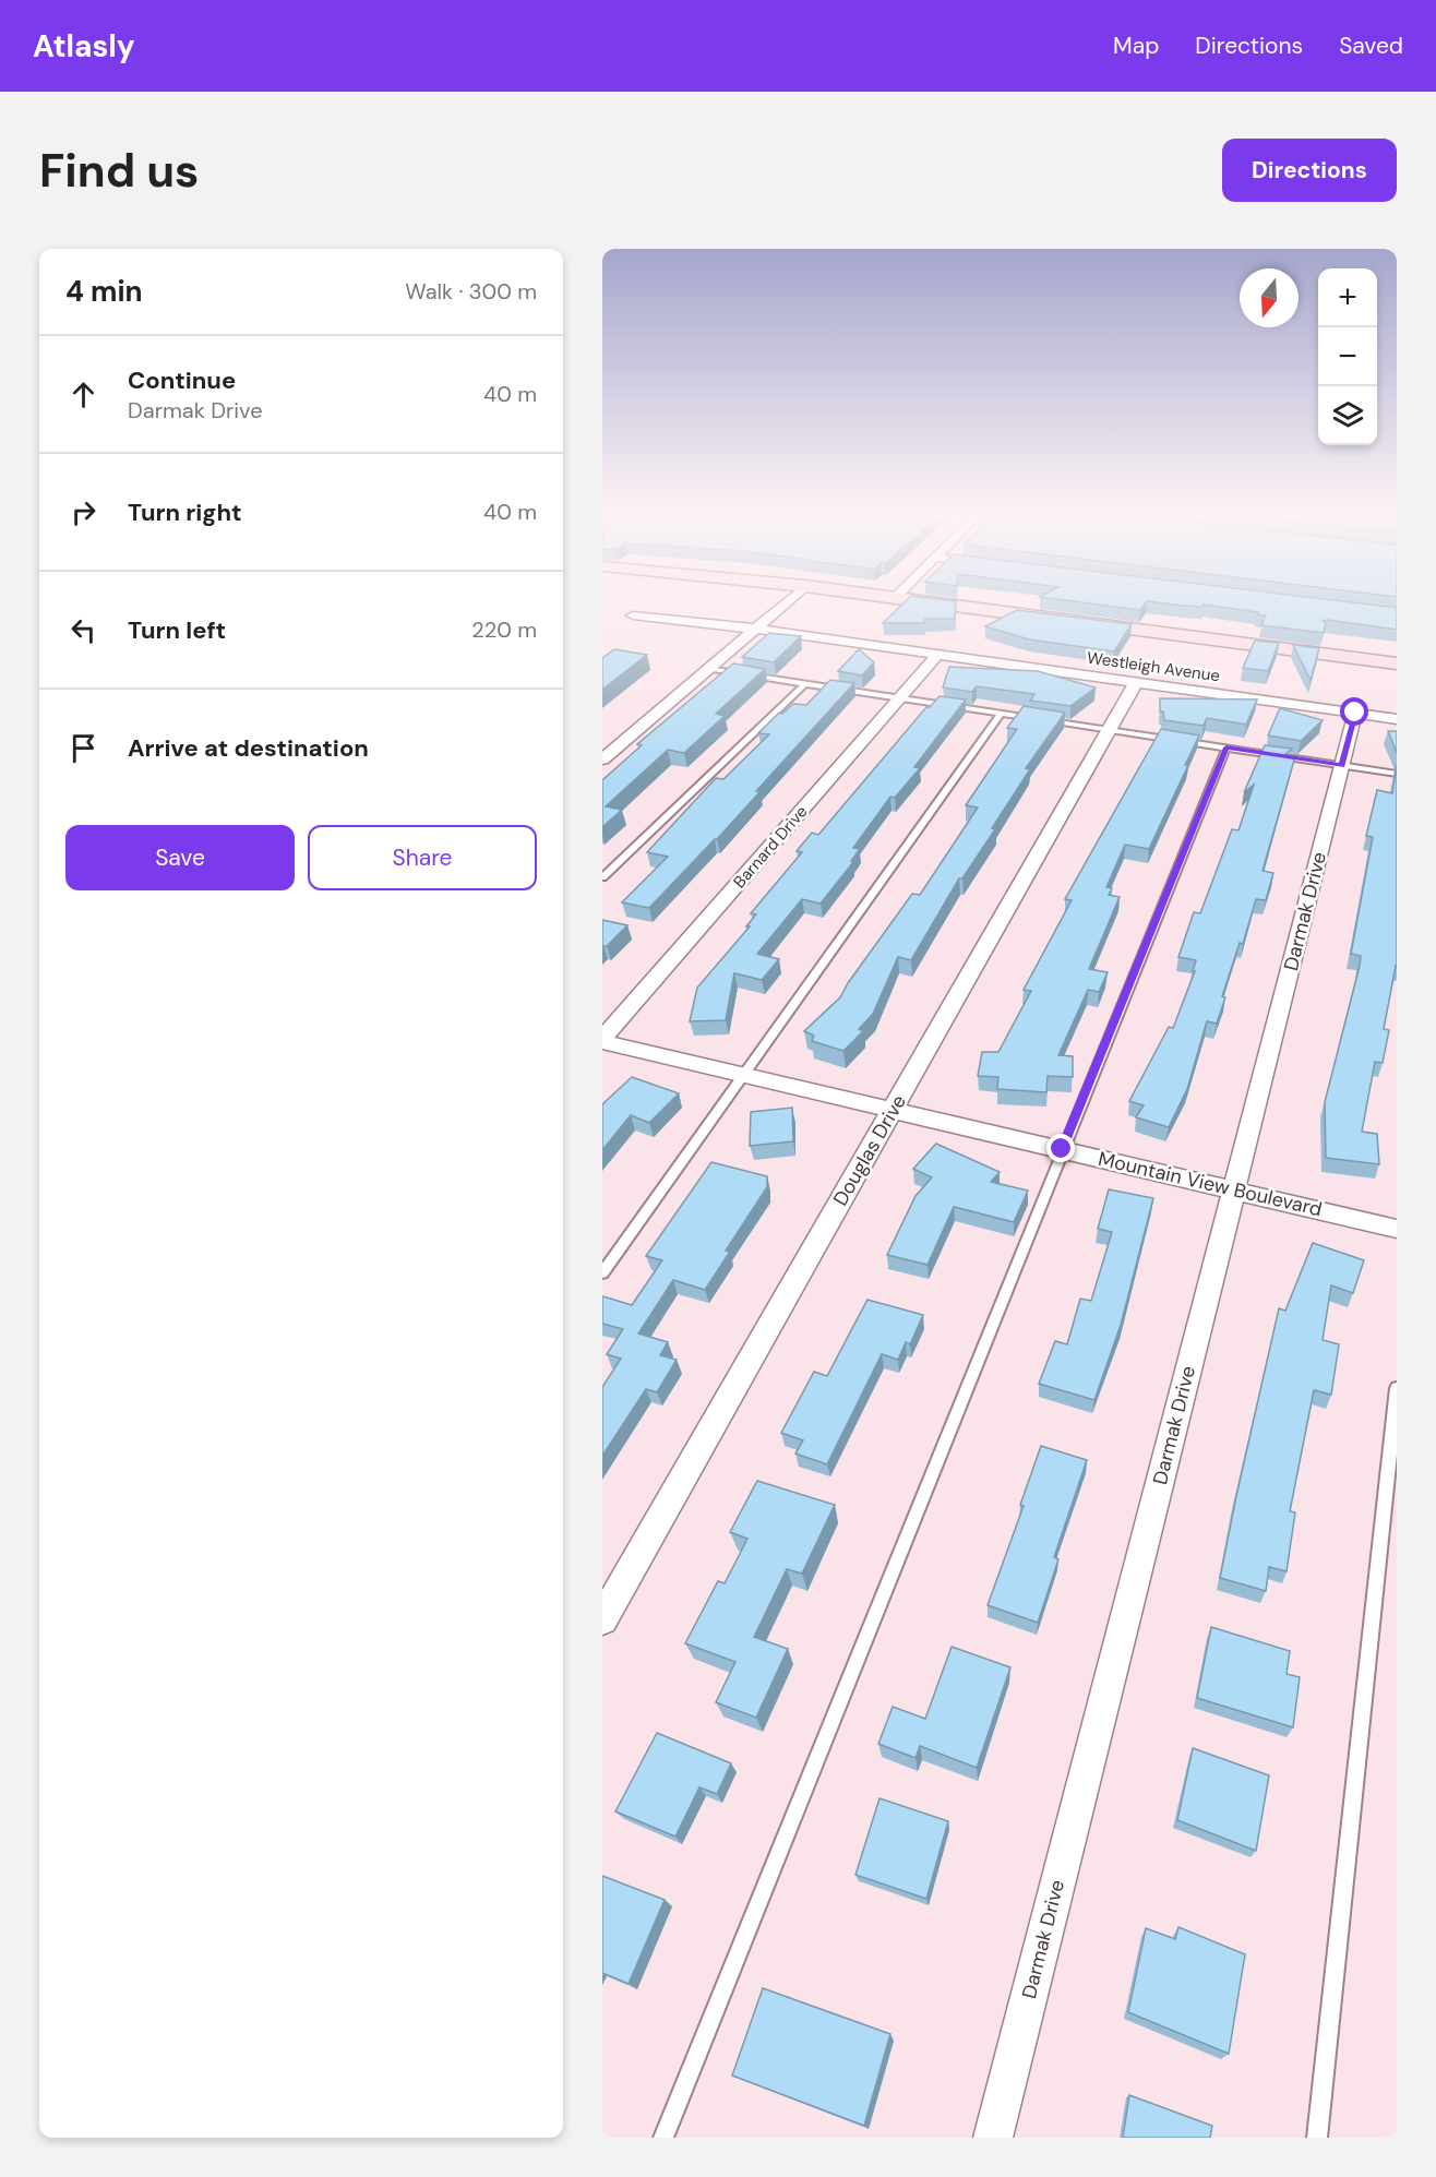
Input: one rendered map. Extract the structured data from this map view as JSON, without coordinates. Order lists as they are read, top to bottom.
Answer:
{
  "streets": {
    "street": [
      "Westleigh Avenue",
      "Barnard Drive",
      "Darmak Drive",
      "Douglas Drive",
      "Mountain View Boulevard"
    ]
  },
  "crossings": [
    ["Westleigh Avenue", "Barnard Drive"],
    ["Westleigh Avenue", "Darmak Drive"],
    ["Westleigh Avenue", "Douglas Drive"],
    ["Barnard Drive", "Mountain View Boulevard"],
    ["Darmak Drive", "Mountain View Boulevard"],
    ["Douglas Drive", "Mountain View Boulevard"]
  ],
  "north": "bottom",
  "page": {
    "header": "Atlasly",
    "nav": ["Map", "Directions", "Saved"],
    "buttons": [
      "Directions",
      ["Save", "Share"]
    ],
    "title": "Find us",
    "heading": ["4 min", "Walk · 300 m"],
    "map_buttons": ["+", "−"],
    "list": [
      ["Continue", "Darmak Drive", "40 m"],
      ["Turn right", "40 m"],
      ["Turn left", "220 m"],
      "Arrive at destination"
    ]
  }
}
